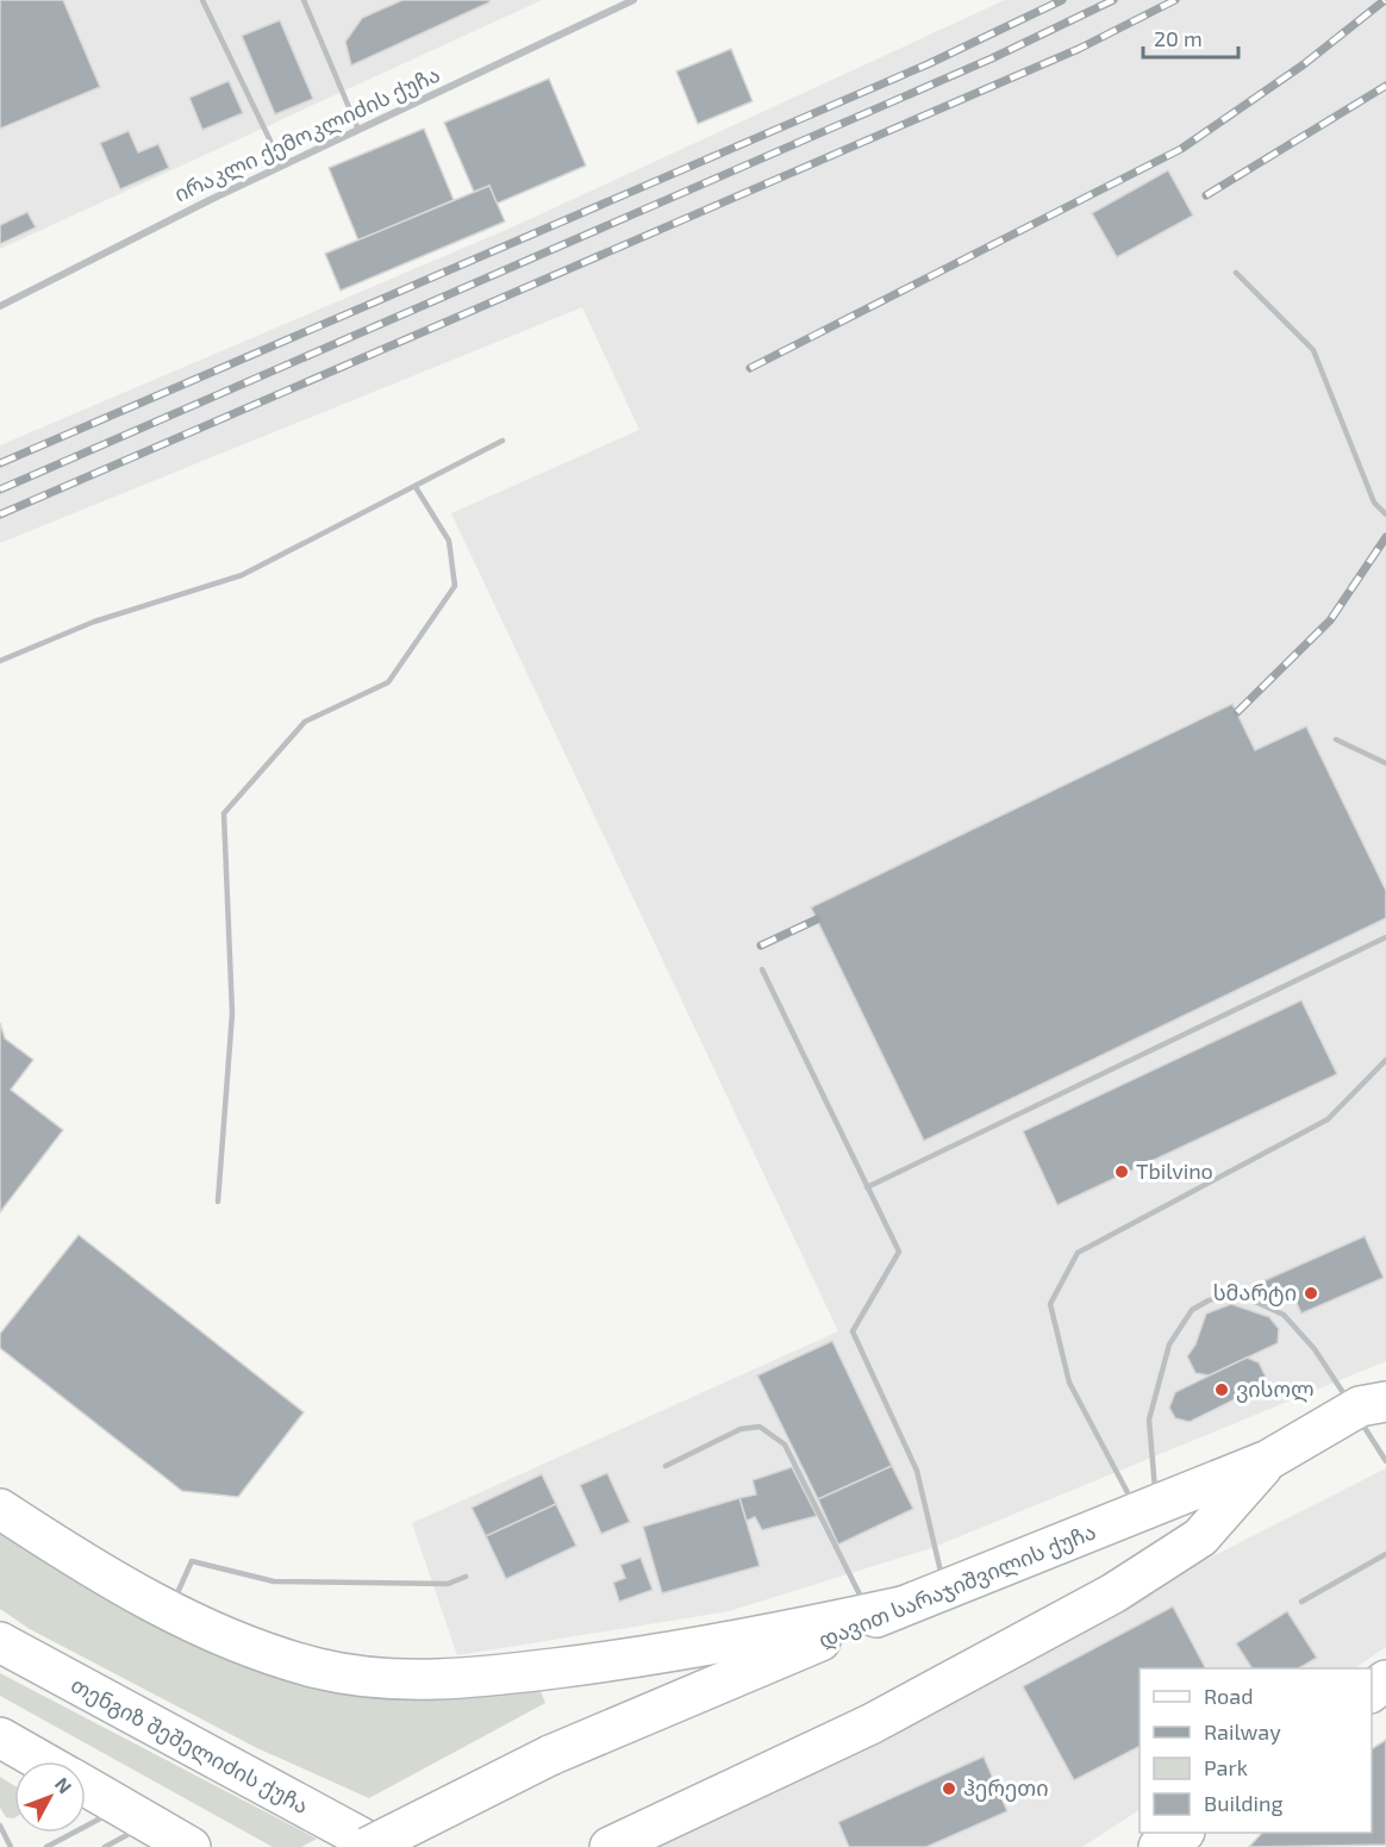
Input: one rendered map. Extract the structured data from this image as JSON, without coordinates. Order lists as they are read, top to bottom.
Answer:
{
  "streets": {
    "main road": ["დავით სარაჯიშვილის ქუჩა", "თენგიზ შეშელიძის ქუჩა"],
    "street": ["ირაკლი ქემოკლიძის ქუჩა"]
  },
  "places": [
    "Tbilvino",
    "სმარტი",
    "ვისოლ",
    "ჰერეთი"
  ],
  "legend": [
    "Road",
    "Railway",
    "Park",
    "Building"
  ],
  "scale_bar": "20 m",
  "north": "top right"
}
